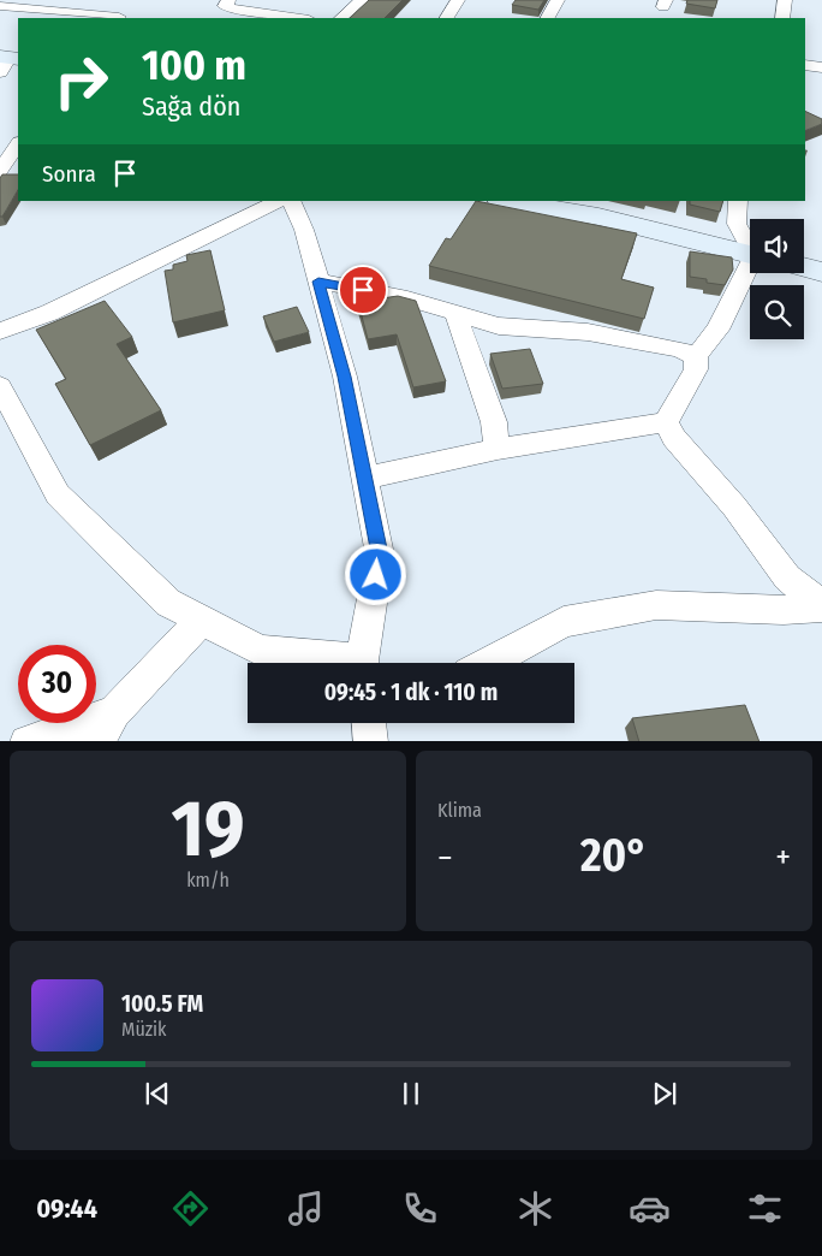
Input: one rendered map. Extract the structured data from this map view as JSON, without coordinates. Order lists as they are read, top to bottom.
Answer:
{
  "page": {
    "turn": ["100 m", "Sağa dön"],
    "then": "Sonra",
    "limit": "30",
    "trip": "09:45 · 1 dk · 110 m",
    "tile": [
      ["19", "km/h"],
      "Klima"
    ],
    "heat": ["−", "20°", "+"],
    "song": ["100.5 FM", "Müzik"],
    "tabs": "09:44"
  }
}
